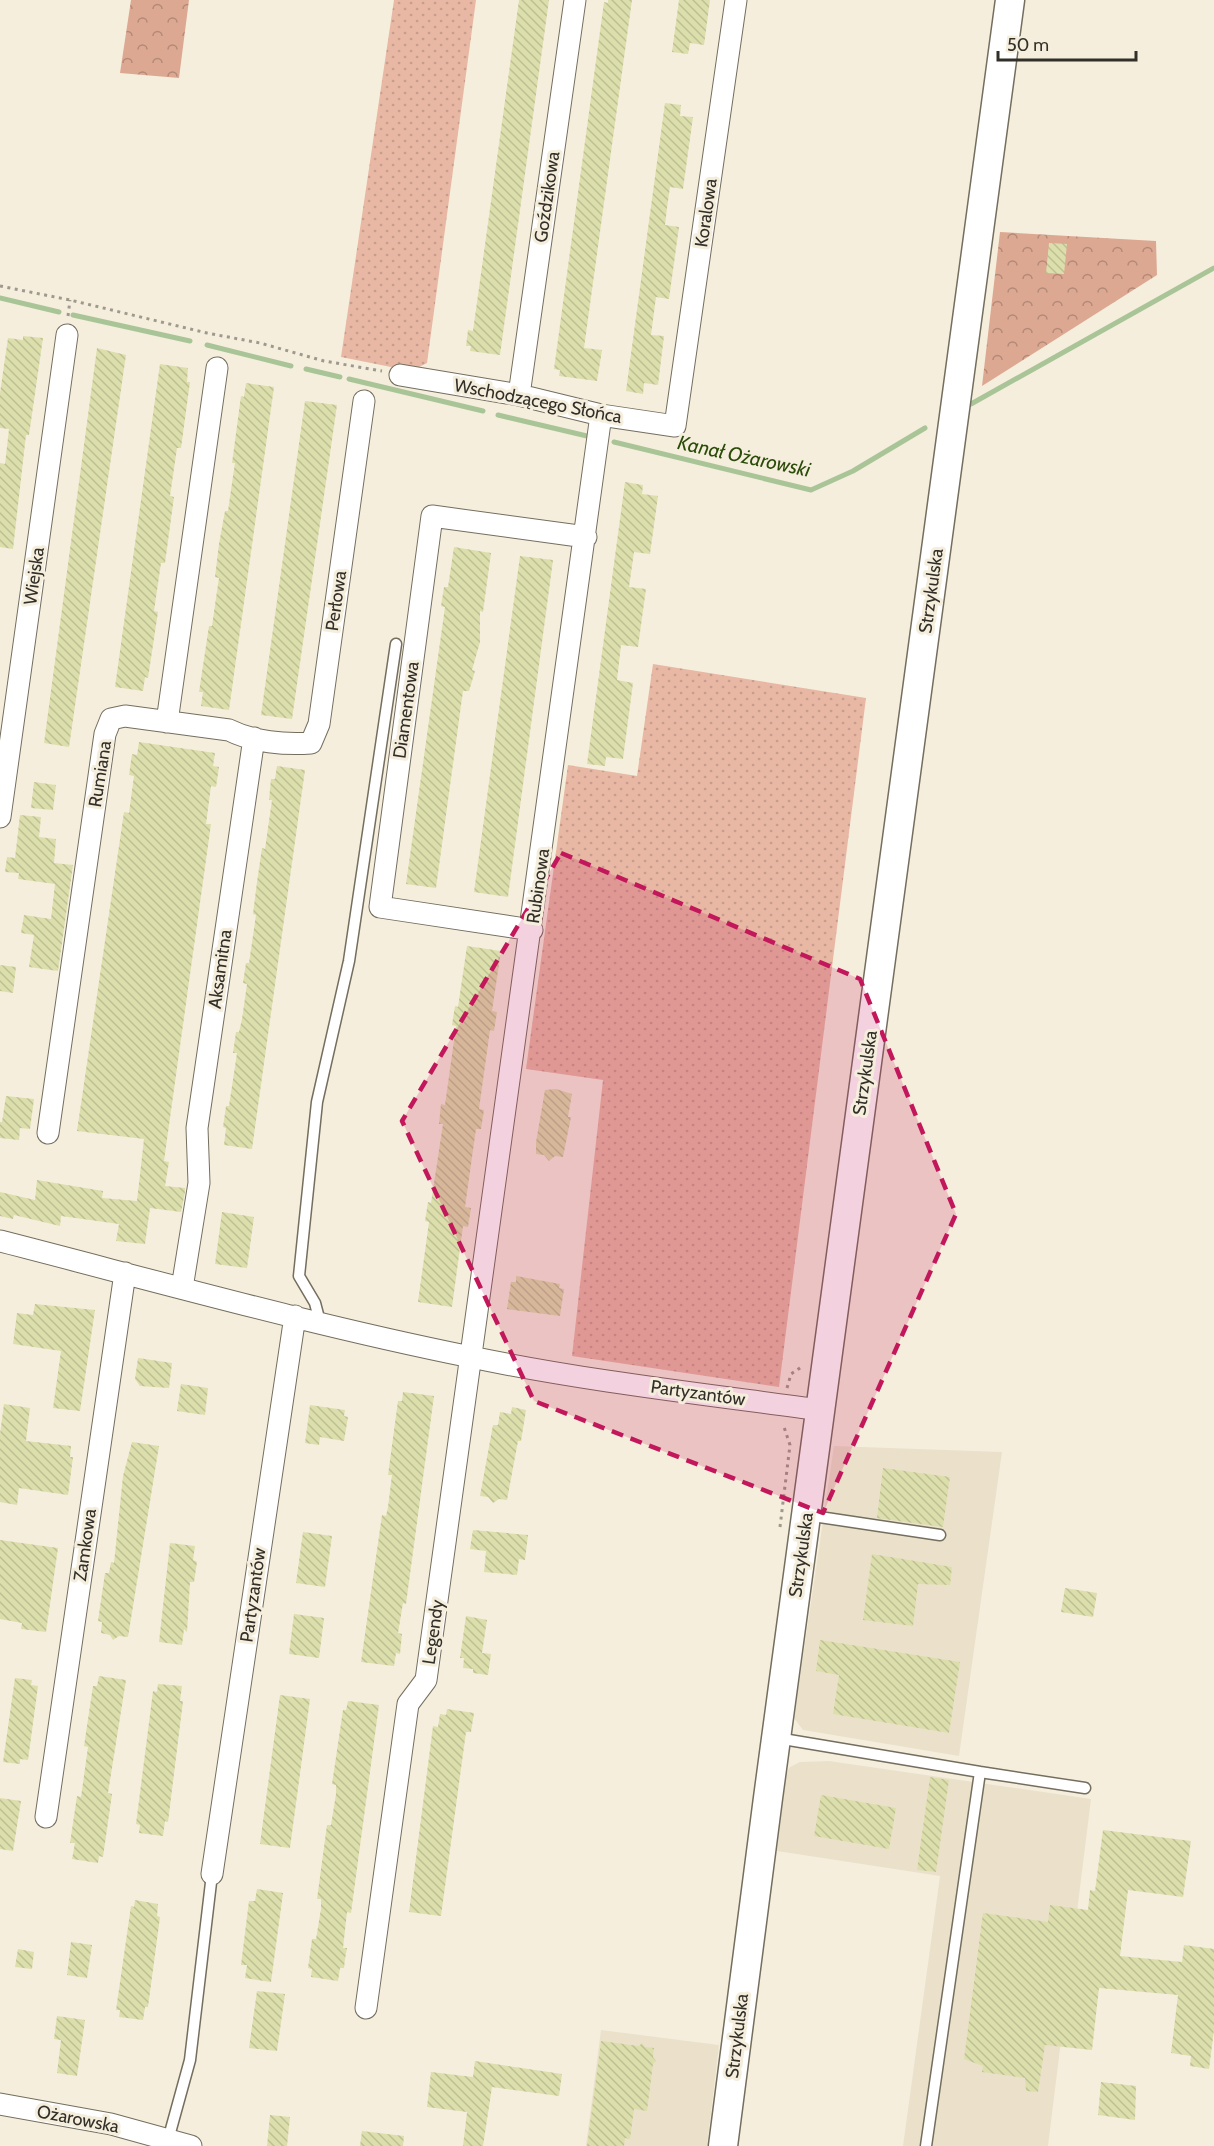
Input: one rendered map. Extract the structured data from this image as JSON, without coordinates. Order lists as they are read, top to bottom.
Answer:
{
  "streets": {
    "street": [
      "Goździkowa",
      "Koralowa",
      "Wschodzącego Słońca",
      "Wiejska",
      "Strzykulska",
      "Perłowa",
      "Diamentowa",
      "Rumiana",
      "Rubinowa",
      "Aksamitna",
      "Partyzantów",
      "Zamkowa",
      "Legendy",
      "Ożarowska"
    ]
  },
  "crossings": [
    ["Goździkowa", "Wschodzącego Słońca"],
    ["Koralowa", "Wschodzącego Słońca"],
    ["Wschodzącego Słońca", "Rubinowa"],
    ["Strzykulska", "Partyzantów"],
    ["Perłowa", "Aksamitna"],
    ["Diamentowa", "Rubinowa"],
    ["Rubinowa", "Partyzantów"],
    ["Rubinowa", "Legendy"],
    ["Aksamitna", "Partyzantów"],
    ["Partyzantów", "Zamkowa"],
    ["Partyzantów", "Legendy"]
  ],
  "water": ["Kanał Ożarowski"],
  "scale_bar": "50 m"
}
